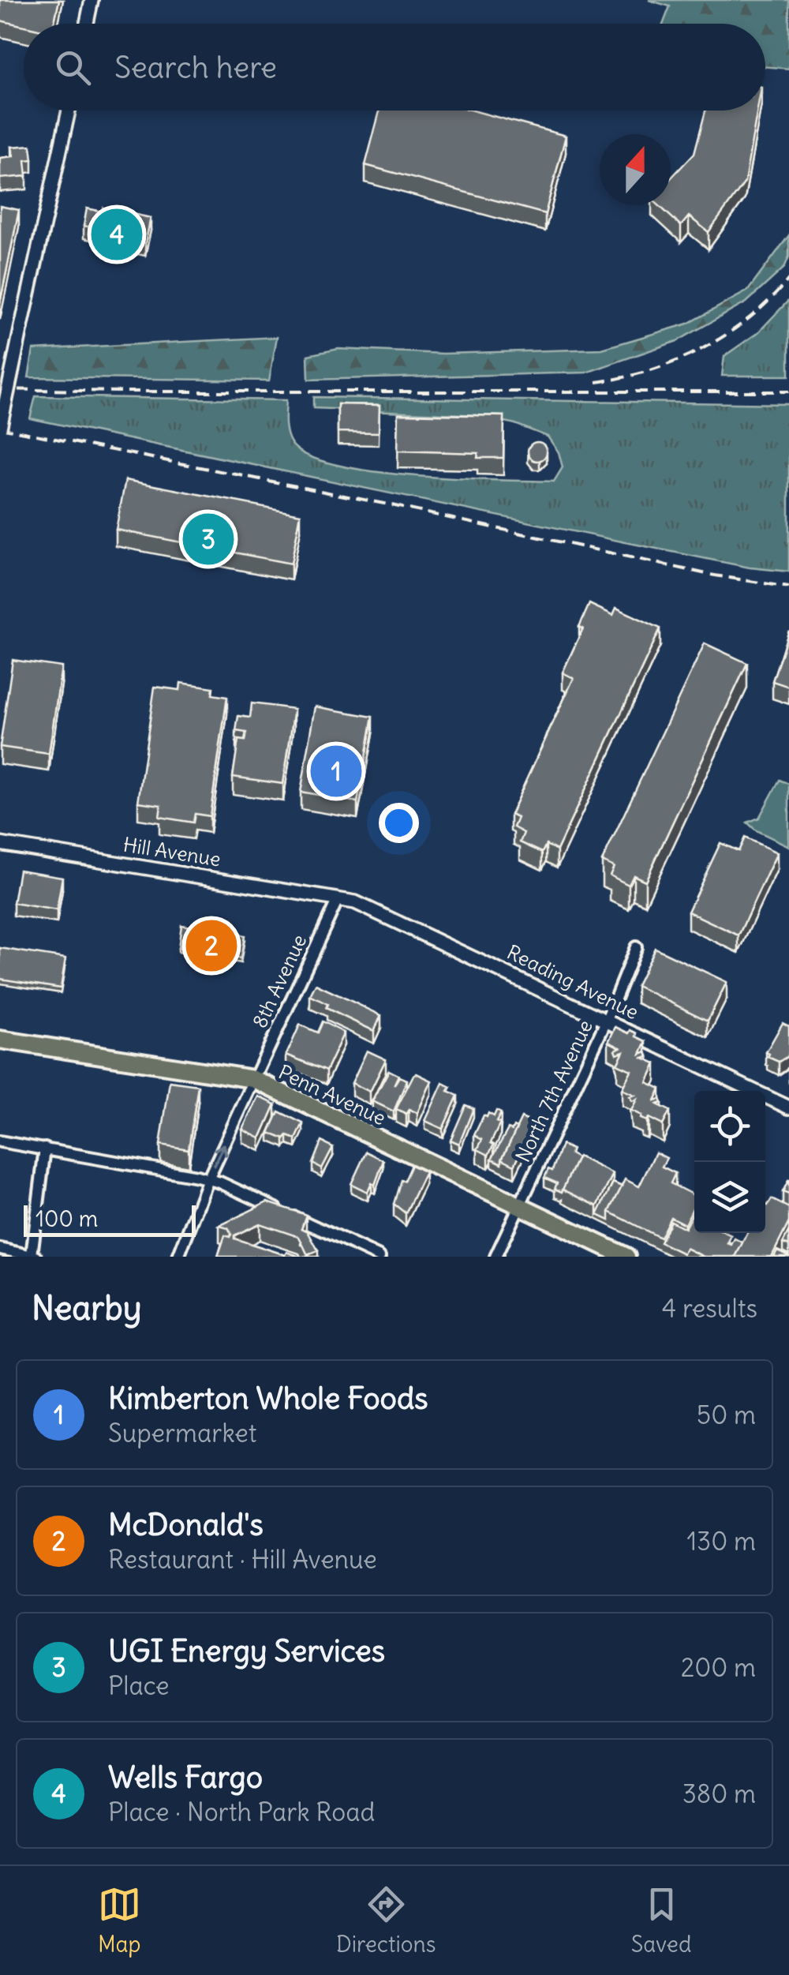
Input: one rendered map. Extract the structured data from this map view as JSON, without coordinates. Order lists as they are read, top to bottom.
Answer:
{
  "streets": {
    "main road": ["Penn Avenue"],
    "street": [
      "Hill Avenue",
      "8th Avenue",
      "Reading Avenue",
      "North 7th Avenue"
    ]
  },
  "crossings": [
    ["Hill Avenue", "8th Avenue"],
    ["Hill Avenue", "Reading Avenue"],
    ["8th Avenue", "Reading Avenue"],
    ["8th Avenue", "Penn Avenue"],
    ["Reading Avenue", "North 7th Avenue"],
    ["North 7th Avenue", "Penn Avenue"]
  ],
  "scale_bar": "100 m",
  "north": "top",
  "page": {
    "search": "Search here",
    "pins": [
      "4",
      "3",
      "1",
      "2"
    ],
    "scale": "100 m",
    "heading": ["Nearby", "4 results"],
    "list": [
      {
        "mark": "1",
        "name": "Kimberton Whole Foods",
        "note": "Supermarket",
        "value": "50 m"
      },
      {
        "mark": "2",
        "name": "McDonald's",
        "note": "Restaurant · Hill Avenue",
        "value": "130 m"
      },
      {
        "mark": "3",
        "name": "UGI Energy Services",
        "note": "Place",
        "value": "200 m"
      },
      {
        "mark": "4",
        "name": "Wells Fargo",
        "note": "Place · North Park Road",
        "value": "380 m"
      }
    ],
    "nav": ["Map", "Directions", "Saved"]
  }
}
